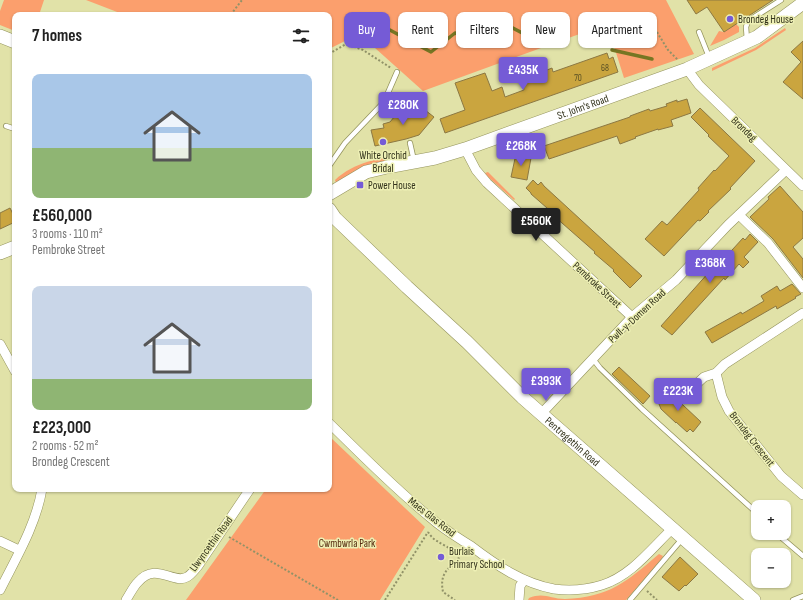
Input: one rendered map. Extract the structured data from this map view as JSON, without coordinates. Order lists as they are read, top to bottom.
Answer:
{
  "streets": {
    "street": [
      "St. John's Road",
      "Brondeg",
      "Pembroke Street",
      "Pwll-y-Domen Road",
      "Brondeg Crescent",
      "Pentregethin Road",
      "Maes Glas Road",
      "Llwyncethin Road"
    ]
  },
  "crossings": [
    ["St. John's Road", "Brondeg"],
    ["St. John's Road", "Pembroke Street"],
    ["Brondeg", "Pwll-y-Domen Road"],
    ["Pembroke Street", "Pwll-y-Domen Road"],
    ["Pwll-y-Domen Road", "Pentregethin Road"],
    ["Pentregethin Road", "Maes Glas Road"]
  ],
  "parks": ["Cwmbwrla Park"],
  "places": {
    "other": ["Brondeg House", "White Orchid Bridal", "Burlais Primary School"],
    "transit": ["Power House"]
  },
  "house_numbers": ["68", "70"],
  "page": {
    "chip": [
      "Buy",
      "Rent",
      "Filters",
      "New",
      "Apartment"
    ],
    "heading": "7 homes",
    "price": [
      "£435K",
      "£280K",
      "£268K",
      "£560K",
      "£368K",
      "£393K",
      "£223K"
    ],
    "list": [
      {
        "name": "£560,000",
        "note": "3 rooms · 110 m² · Pembroke Street"
      },
      {
        "name": "£223,000",
        "note": "2 rooms · 52 m² · Brondeg Crescent"
      }
    ],
    "map_buttons": ["+", "−"]
  }
}
